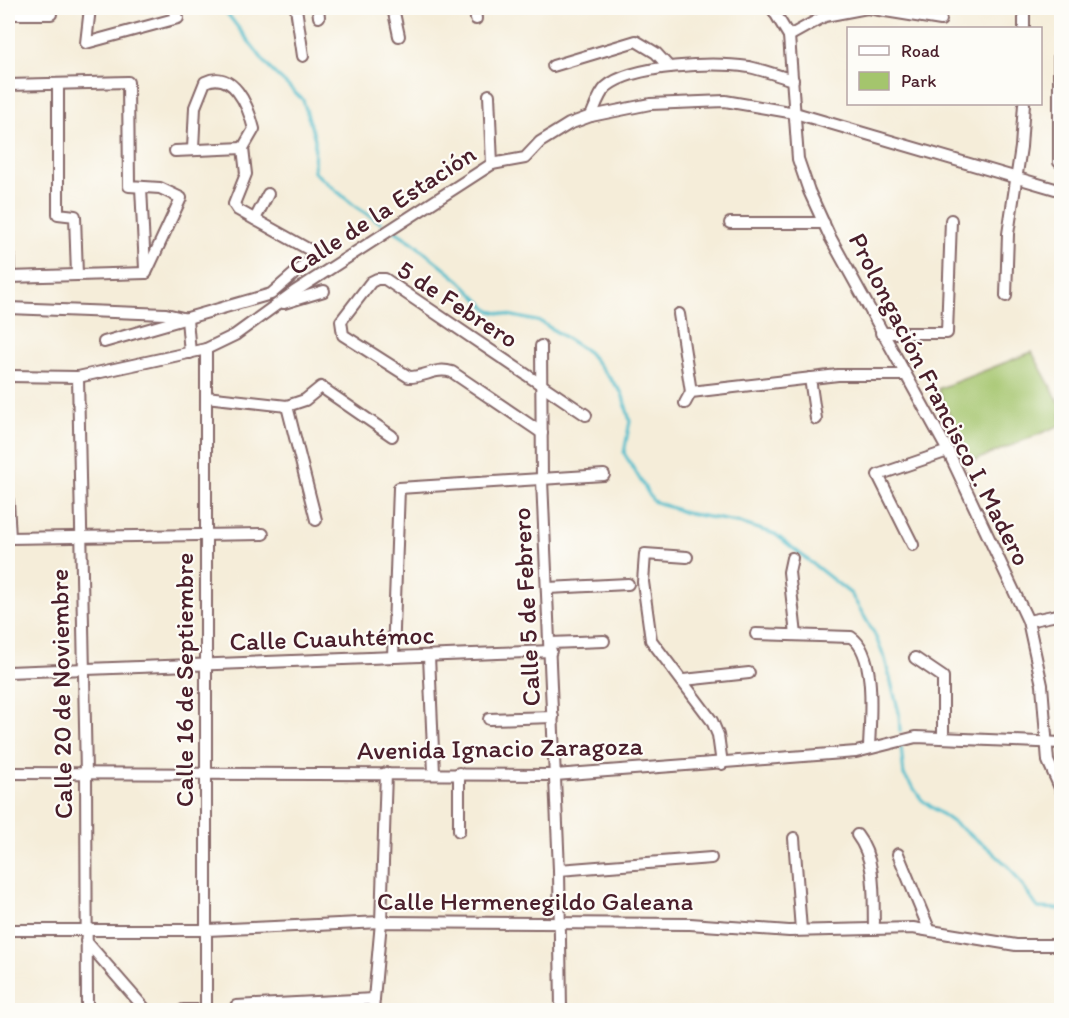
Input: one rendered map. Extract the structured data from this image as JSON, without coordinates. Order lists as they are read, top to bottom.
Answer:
{
  "streets": {
    "street": [
      "Calle de la Estación",
      "5 de Febrero",
      "Prolongación Francisco I. Madero",
      "Calle 5 de Febrero",
      "Calle Cuauhtémoc",
      "Calle 16 de Septiembre",
      "Calle 20 de Noviembre",
      "Avenida Ignacio Zaragoza",
      "Calle Hermenegildo Galeana"
    ]
  },
  "crossings": [
    ["Calle de la Estación", "Prolongación Francisco I. Madero"],
    ["Calle de la Estación", "Calle 16 de Septiembre"],
    ["Calle de la Estación", "Calle 20 de Noviembre"],
    ["5 de Febrero", "Calle 5 de Febrero"],
    ["Prolongación Francisco I. Madero", "Avenida Ignacio Zaragoza"],
    ["Calle 5 de Febrero", "Calle Cuauhtémoc"],
    ["Calle 5 de Febrero", "Avenida Ignacio Zaragoza"],
    ["Calle 5 de Febrero", "Calle Hermenegildo Galeana"],
    ["Calle Cuauhtémoc", "Calle 16 de Septiembre"],
    ["Calle Cuauhtémoc", "Calle 20 de Noviembre"],
    ["Calle 16 de Septiembre", "Avenida Ignacio Zaragoza"],
    ["Calle 16 de Septiembre", "Calle Hermenegildo Galeana"],
    ["Calle 20 de Noviembre", "Avenida Ignacio Zaragoza"],
    ["Calle 20 de Noviembre", "Calle Hermenegildo Galeana"]
  ],
  "legend": ["Road", "Park"]
}
